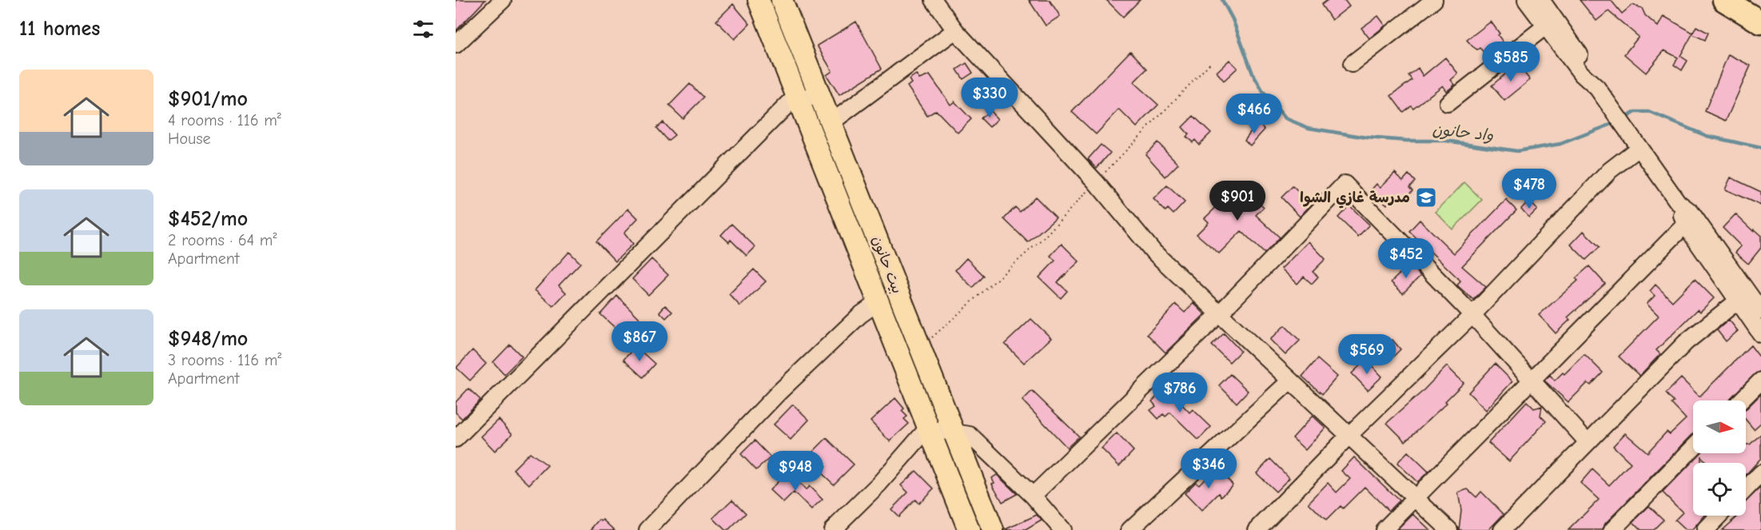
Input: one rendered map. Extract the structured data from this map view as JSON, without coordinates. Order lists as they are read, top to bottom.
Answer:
{
  "streets": {
    "main road": ["بيت حانون"]
  },
  "water": ["واد حانون"],
  "places": {
    "school or university": ["مدرسة غازي الشوا"]
  },
  "north": "right",
  "page": {
    "heading": "11 homes",
    "price": [
      "$585",
      "$330",
      "$466",
      "$478",
      "$901",
      "$452",
      "$867",
      "$569",
      "$786",
      "$346",
      "$948"
    ],
    "list": [
      {
        "name": "$901/mo",
        "note": "4 rooms · 116 m² · House"
      },
      {
        "name": "$452/mo",
        "note": "2 rooms · 64 m² · Apartment"
      },
      {
        "name": "$948/mo",
        "note": "3 rooms · 116 m² · Apartment"
      }
    ]
  }
}
